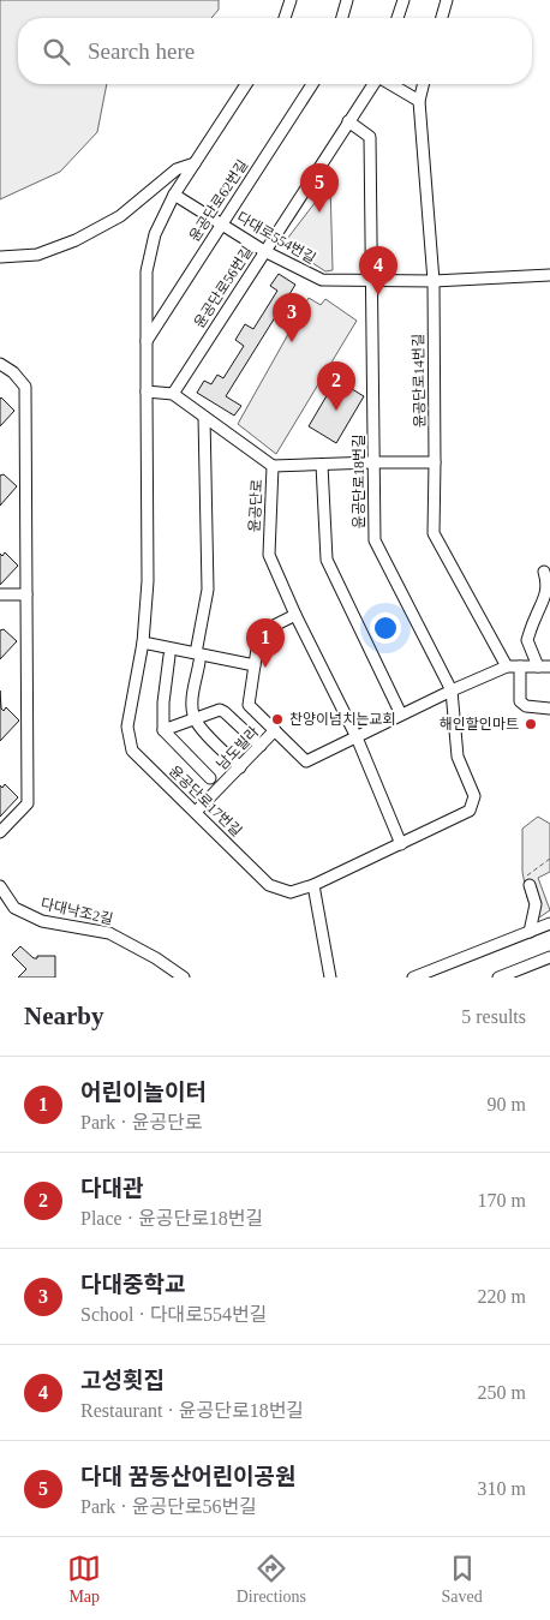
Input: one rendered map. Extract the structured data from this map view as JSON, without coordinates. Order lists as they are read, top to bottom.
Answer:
{
  "streets": {
    "street": [
      "윤공단로62번길",
      "다대로554번길",
      "윤공단로56번길",
      "윤공단로14번길",
      "윤공단로18번길",
      "윤공단로",
      "남도빌라",
      "윤공단로17번길",
      "다대낙조2길"
    ]
  },
  "crossings": [
    ["윤공단로62번길", "다대로554번길"],
    ["다대로554번길", "윤공단로56번길"],
    ["다대로554번길", "윤공단로14번길"],
    ["다대로554번길", "윤공단로18번길"],
    ["윤공단로56번길", "윤공단로18번길"],
    ["윤공단로56번길", "윤공단로"],
    ["윤공단로18번길", "윤공단로17번길"],
    ["윤공단로", "윤공단로17번길"],
    ["남도빌라", "윤공단로17번길"]
  ],
  "places": ["찬양이넘치는교회", "해인할인마트"],
  "page": {
    "search": "Search here",
    "pins": [
      "5",
      "4",
      "3",
      "2",
      "1"
    ],
    "heading": ["Nearby", "5 results"],
    "list": [
      {
        "mark": "1",
        "name": "어린이놀이터",
        "note": "Park · 윤공단로",
        "value": "90 m"
      },
      {
        "mark": "2",
        "name": "다대관",
        "note": "Place · 윤공단로18번길",
        "value": "170 m"
      },
      {
        "mark": "3",
        "name": "다대중학교",
        "note": "School · 다대로554번길",
        "value": "220 m"
      },
      {
        "mark": "4",
        "name": "고성횟집",
        "note": "Restaurant · 윤공단로18번길",
        "value": "250 m"
      },
      {
        "mark": "5",
        "name": "다대 꿈동산어린이공원",
        "note": "Park · 윤공단로56번길",
        "value": "310 m"
      }
    ],
    "nav": ["Map", "Directions", "Saved"]
  }
}
